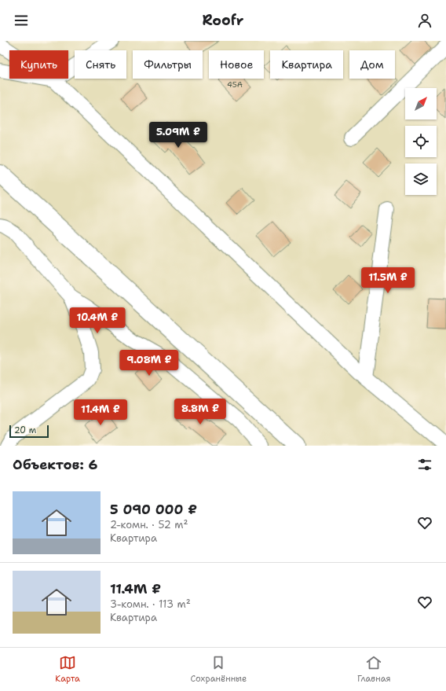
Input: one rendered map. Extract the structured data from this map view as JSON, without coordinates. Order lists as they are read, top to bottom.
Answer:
{
  "house_numbers": ["45А"],
  "scale_bar": "20 m",
  "north": "top right",
  "page": {
    "header": "Roofr",
    "chip": [
      "Купить",
      "Снять",
      "Фильтры",
      "Новое",
      "Квартира",
      "Дом"
    ],
    "price": [
      "5.09M ₽",
      "11.5M ₽",
      "10.4M ₽",
      "9.08M ₽",
      "8.8M ₽",
      "11.4M ₽"
    ],
    "scale": "20 m",
    "heading": "Объектов: 6",
    "list": [
      {
        "name": "5 090 000 ₽",
        "note": "2-комн. · 52 m² · Квартира"
      },
      {
        "name": "11.4M ₽",
        "note": "3-комн. · 113 m² · Квартира"
      }
    ],
    "tabs": ["Карта", "Сохранённые", "Главная"]
  }
}
